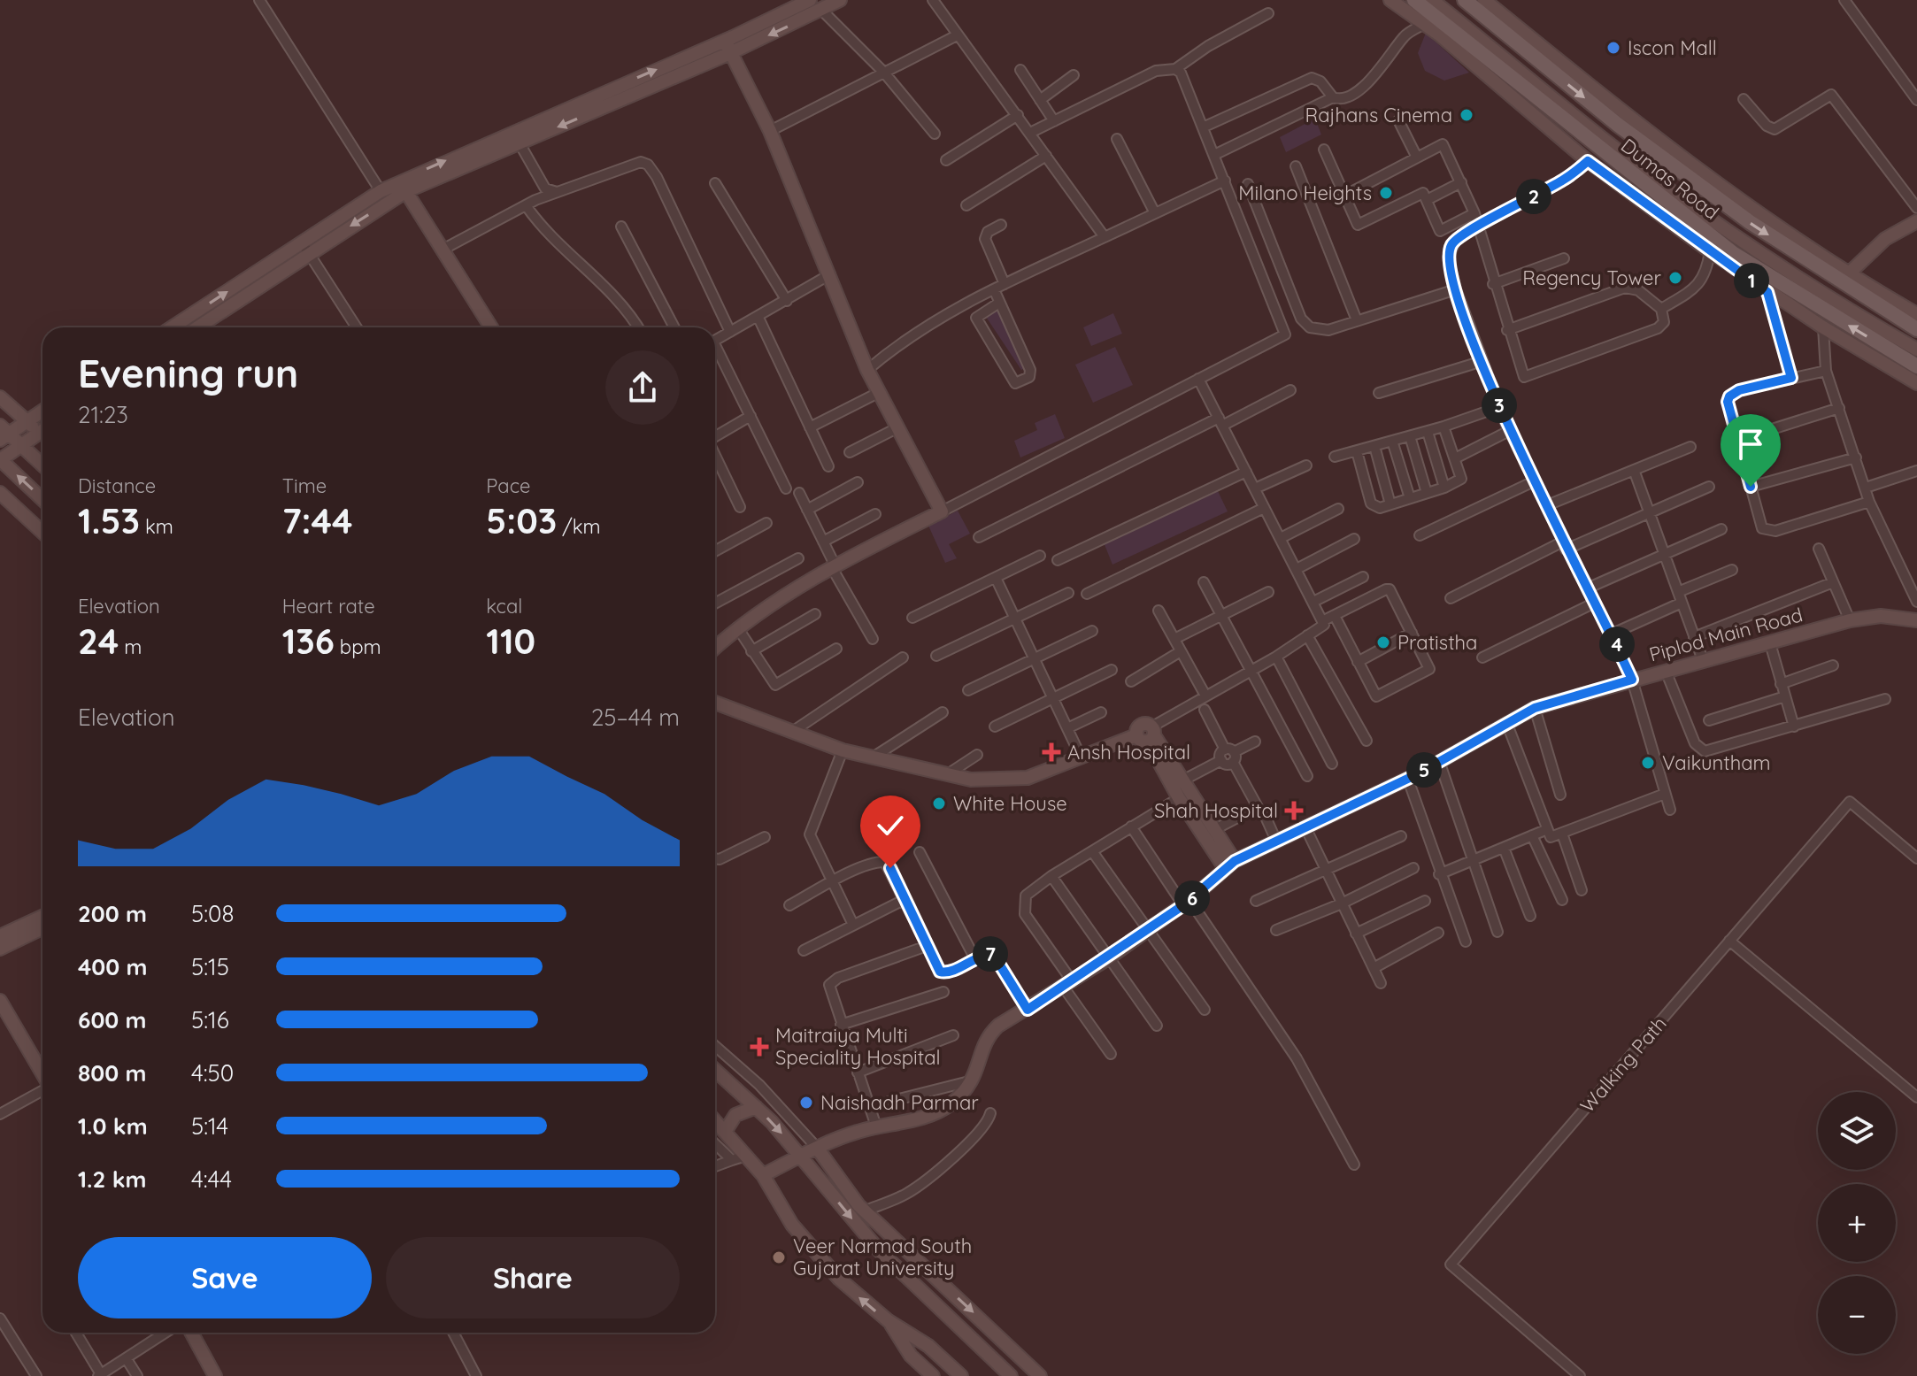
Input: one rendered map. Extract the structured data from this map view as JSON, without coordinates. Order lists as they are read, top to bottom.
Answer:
{
  "streets": {
    "main road": ["Dumas Road"],
    "street": ["Piplod Main Road", "Walking Path"]
  },
  "places": {
    "other": [
      "Iscon Mall",
      "Rajhans Cinema",
      "Milano Heights",
      "Regency Tower",
      "Pratistha",
      "Vaikuntham",
      "White House",
      "Naishadh Parmar",
      "Veer Narmad South Gujarat University"
    ],
    "health": ["Ansh Hospital", "Shah Hospital", "Maitraiya Multi Speciality Hospital"]
  },
  "page": {
    "pins": [
      "2",
      "1",
      "3",
      "4",
      "5",
      "6",
      "7"
    ],
    "heading": ["Evening run", "21:23"],
    "stats": [
      ["Distance", "1.53 km"],
      ["Time", "7:44"],
      ["Pace", "5:03 /km"],
      ["Elevation", "24 m"],
      ["Heart rate", "136 bpm"],
      ["kcal", "110"]
    ],
    "chart": ["Elevation", "25–44 m"],
    "list": [
      {
        "name": "200 m",
        "note": "5:08"
      },
      {
        "name": "400 m",
        "note": "5:15"
      },
      {
        "name": "600 m",
        "note": "5:16"
      },
      {
        "name": "800 m",
        "note": "4:50"
      },
      {
        "name": "1.0 km",
        "note": "5:14"
      },
      {
        "name": "1.2 km",
        "note": "4:44"
      }
    ],
    "map_buttons": ["+", "−"],
    "buttons": ["Save", "Share"]
  }
}
